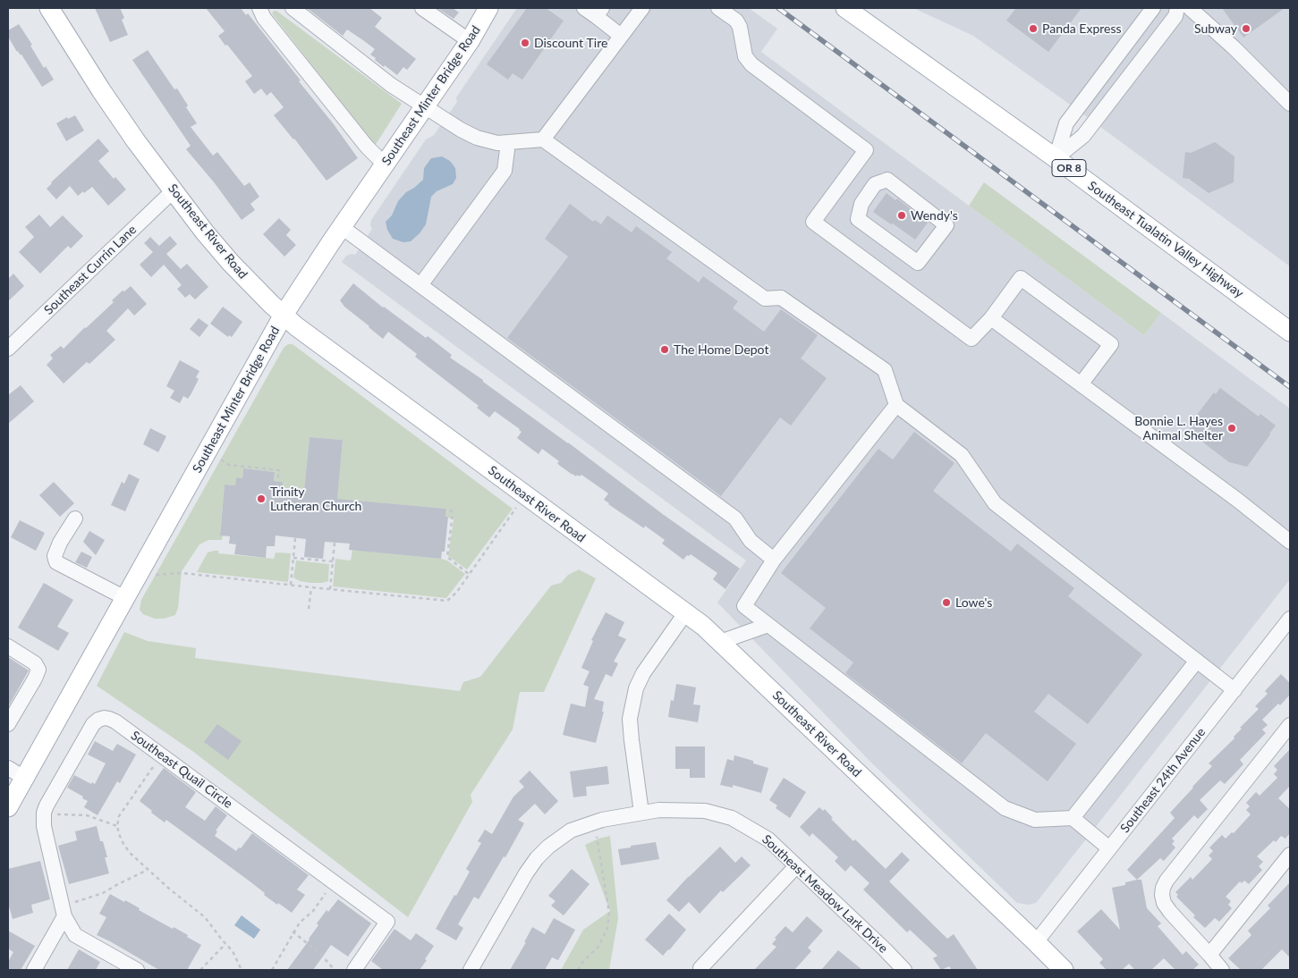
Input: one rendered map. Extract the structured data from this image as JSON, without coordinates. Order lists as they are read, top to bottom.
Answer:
{
  "streets": {
    "main road": [
      "Southeast Minter Bridge Road",
      "OR 8",
      "Southeast River Road",
      "Southeast Tualatin Valley Highway"
    ],
    "street": [
      "Southeast Currin Lane",
      "Southeast Quail Circle",
      "Southeast 24th Avenue",
      "Southeast Meadow Lark Drive"
    ]
  },
  "crossings": [
    ["Southeast Minter Bridge Road", "Southeast River Road"],
    ["Southeast River Road", "Southeast Currin Lane"],
    ["Southeast River Road", "Southeast 24th Avenue"]
  ],
  "places": [
    "Panda Express",
    "Subway",
    "Discount Tire",
    "Wendy's",
    "The Home Depot",
    "Bonnie L. Hayes Animal Shelter",
    "Trinity Lutheran Church",
    "Lowe's"
  ]
}
